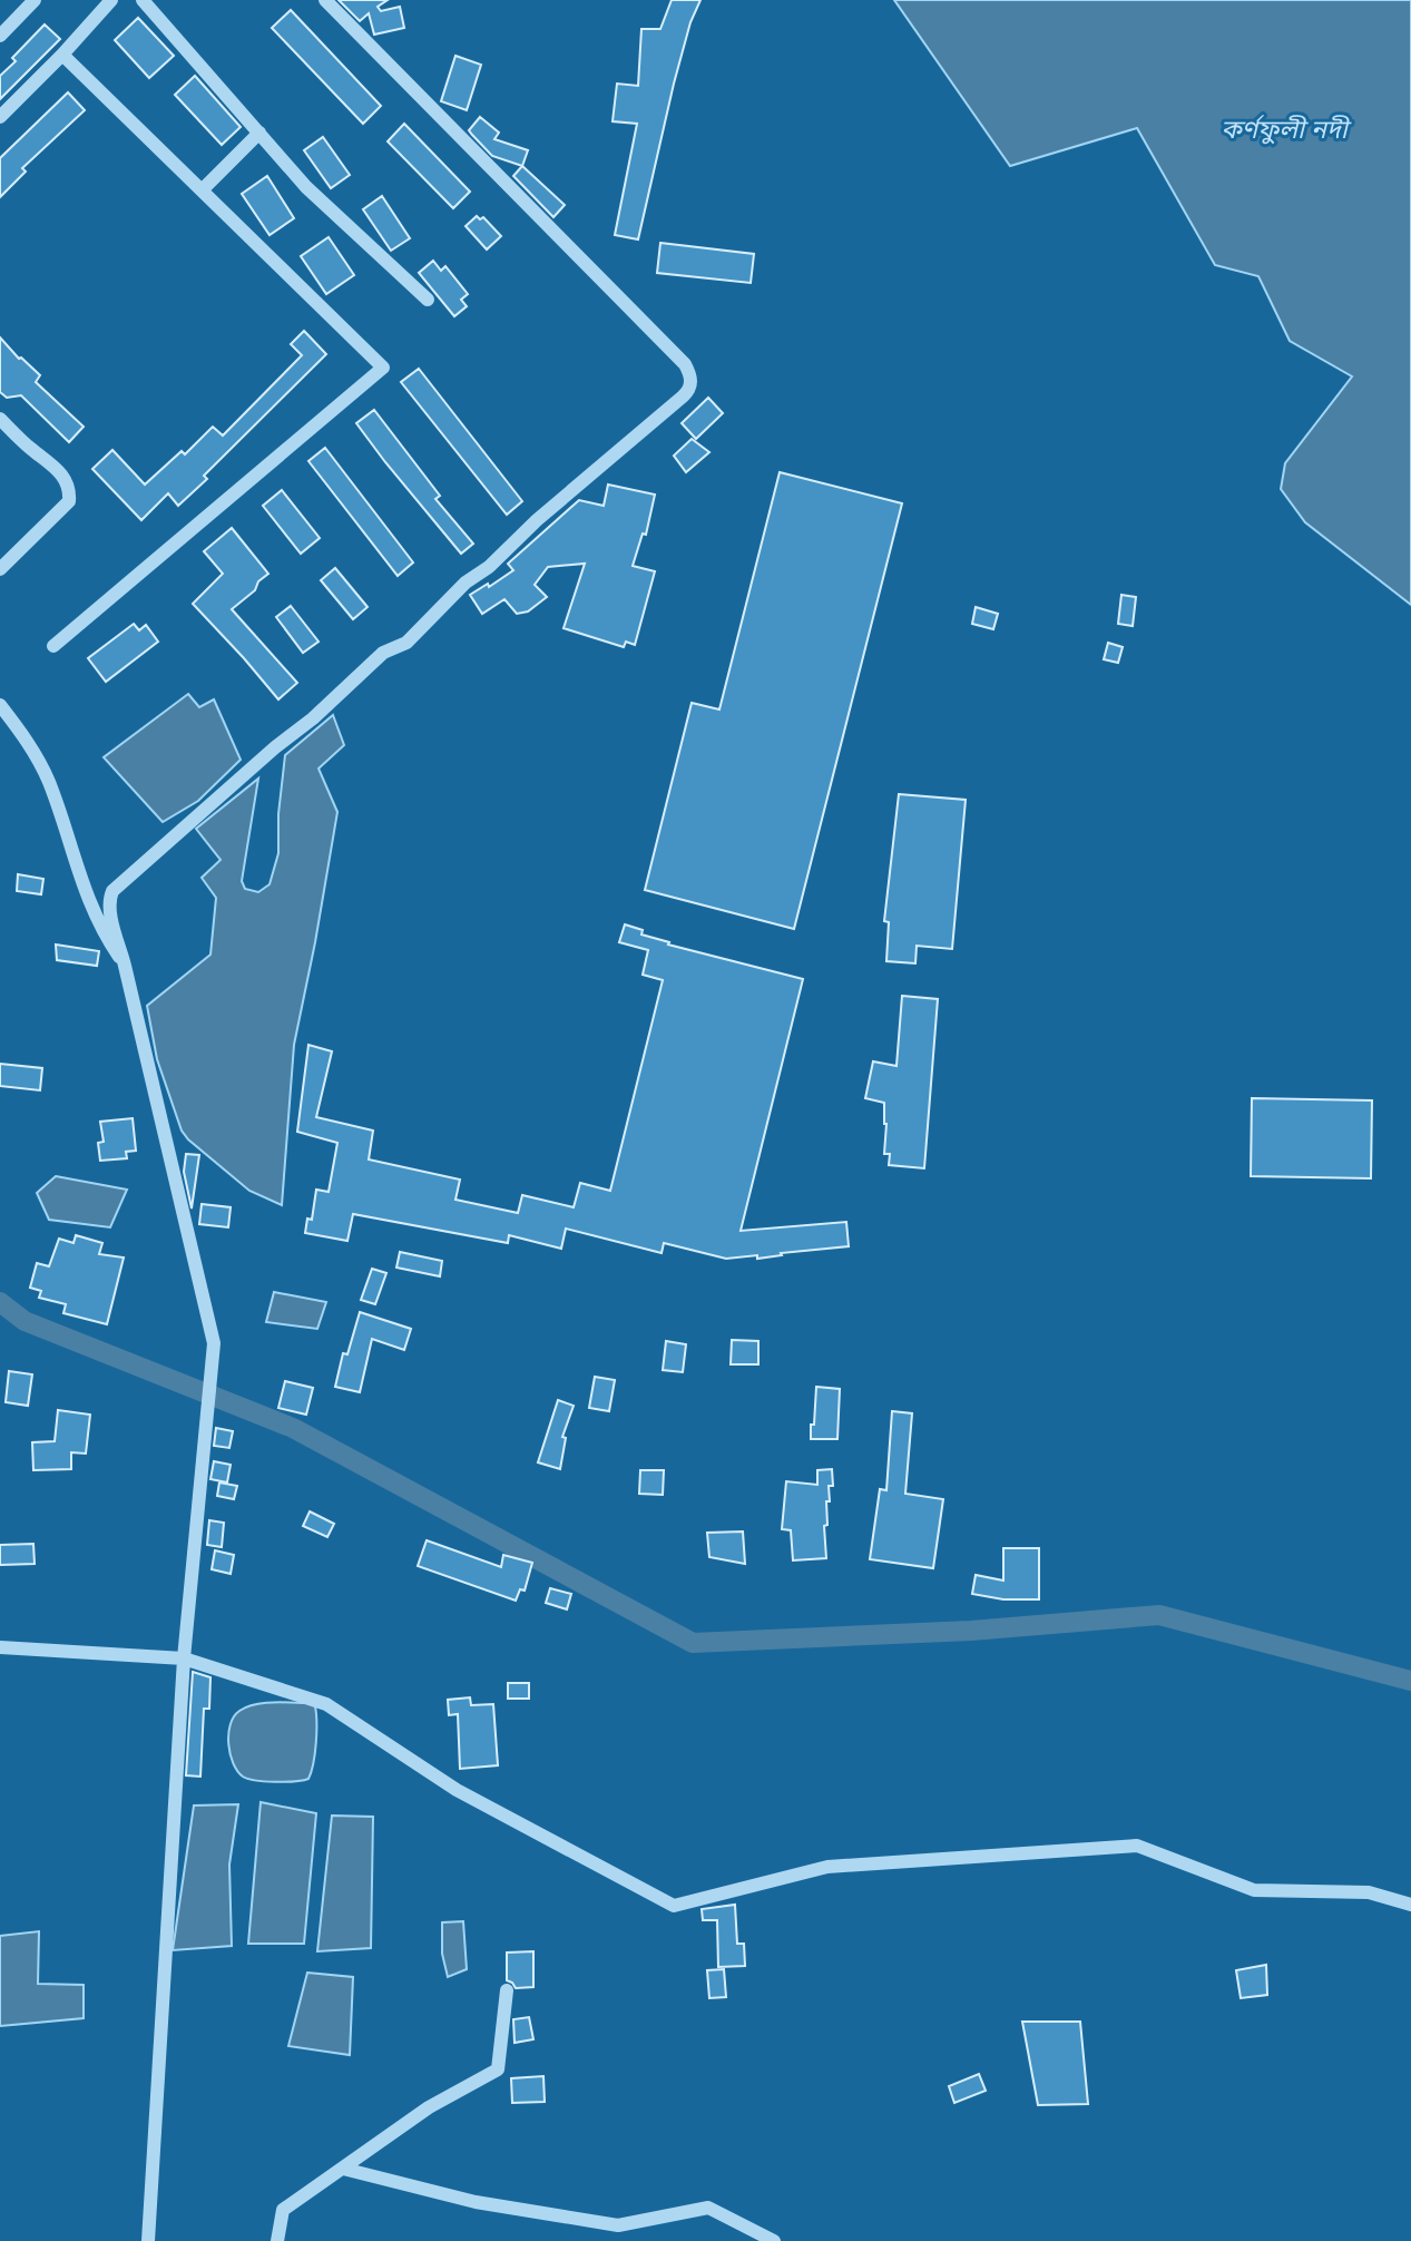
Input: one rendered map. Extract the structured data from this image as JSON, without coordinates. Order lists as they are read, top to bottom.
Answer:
{
  "water": ["কর্ণফুলী নদী"]
}
